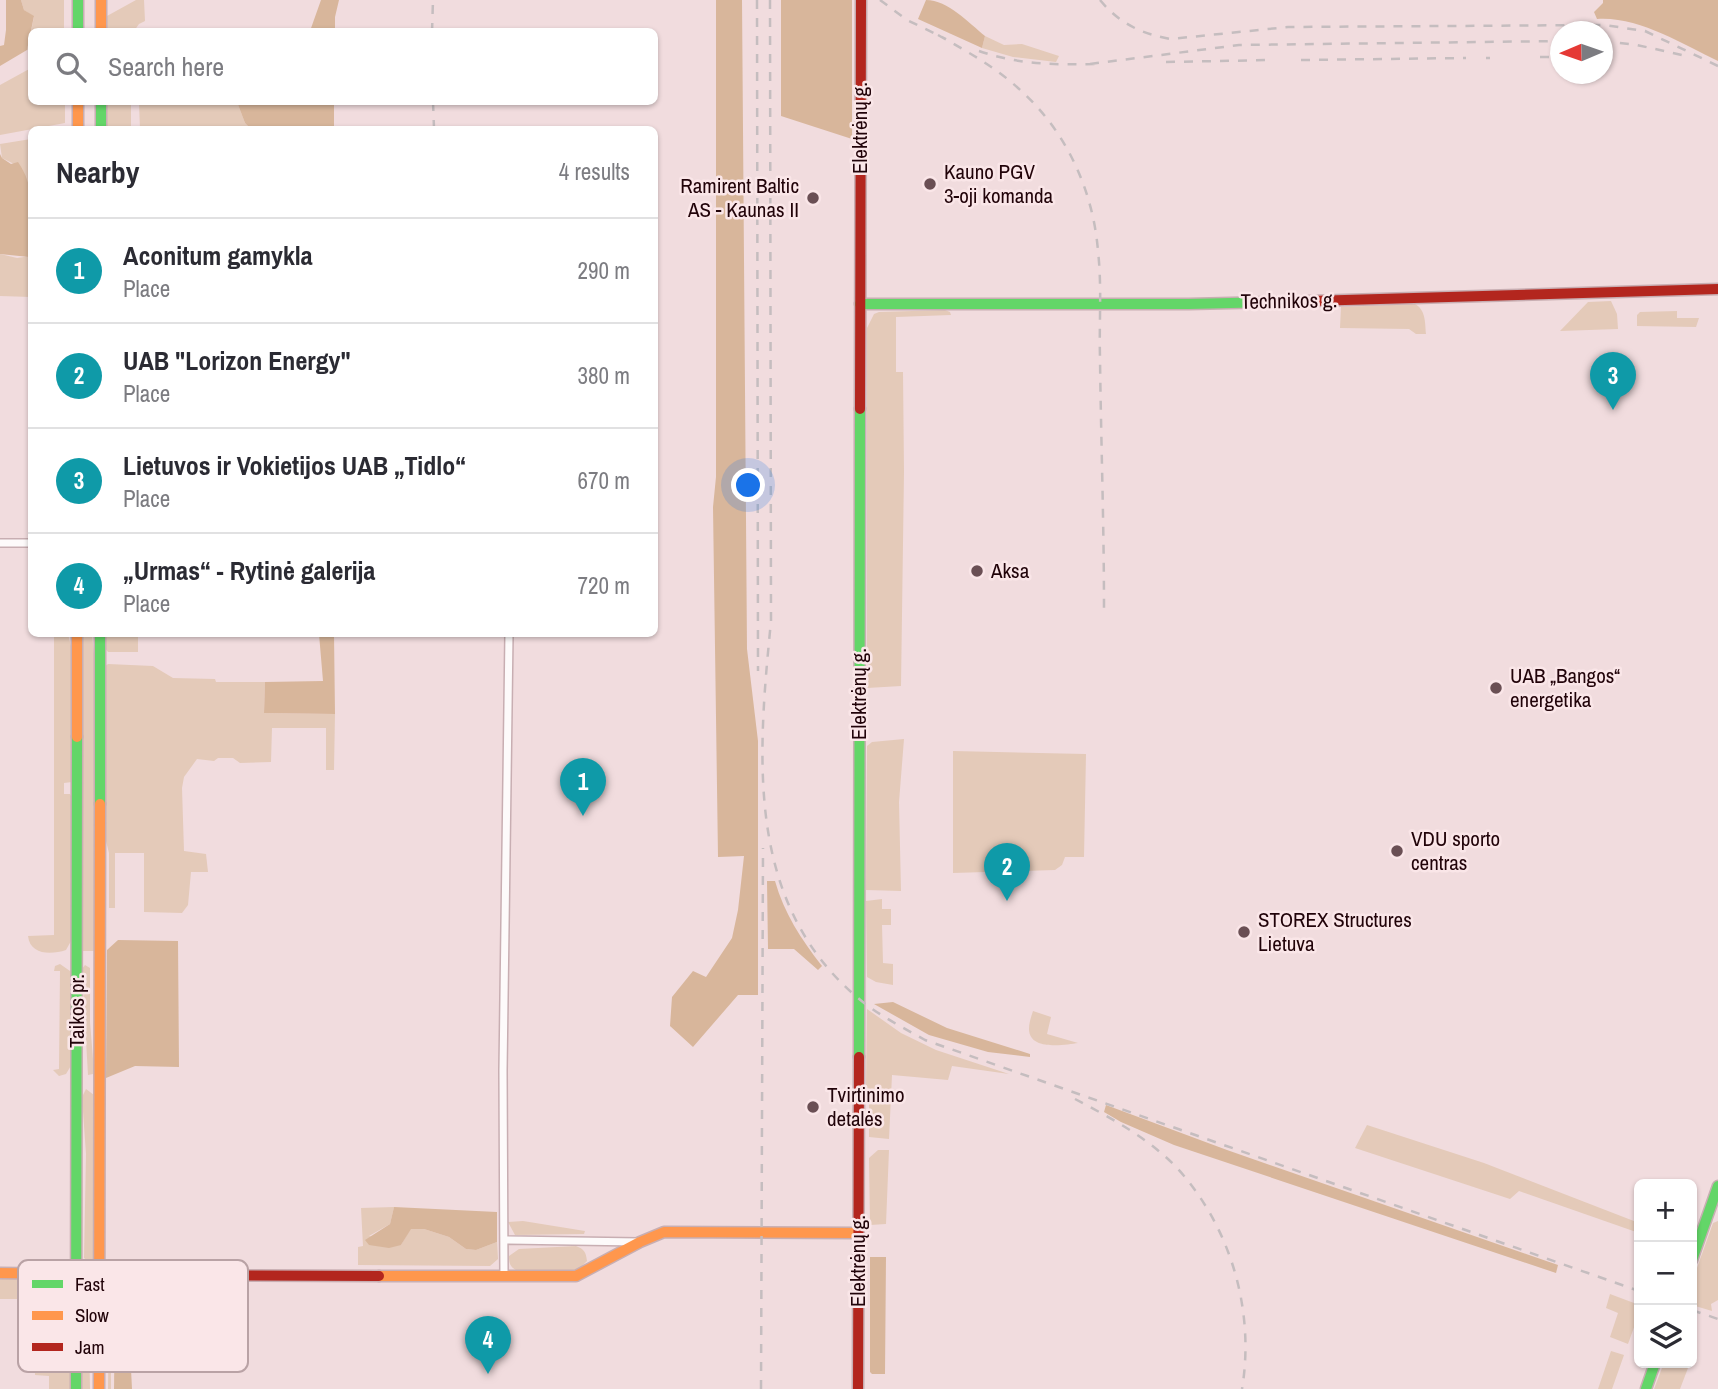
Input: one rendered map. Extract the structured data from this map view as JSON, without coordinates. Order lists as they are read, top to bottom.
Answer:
{
  "streets": {
    "street": ["Elektrėnų g.", "Technikos g.", "Taikos pr."]
  },
  "crossings": [
    ["Elektrėnų g.", "Technikos g."]
  ],
  "places": [
    "Kauno PGV 3-oji komanda",
    "Ramirent Baltic AS - Kaunas II",
    "Aksa",
    "UAB „Bangos“ energetika",
    "VDU sporto centras",
    "STOREX Structures Lietuva",
    "Tvirtinimo detalės"
  ],
  "legend": ["Fast", "Slow", "Jam"],
  "north": "left",
  "page": {
    "search": "Search here",
    "heading": ["Nearby", "4 results"],
    "list": [
      {
        "mark": "1",
        "name": "Aconitum gamykla",
        "note": "Place",
        "value": "290 m"
      },
      {
        "mark": "2",
        "name": "UAB \"Lorizon Energy\"",
        "note": "Place",
        "value": "380 m"
      },
      {
        "mark": "3",
        "name": "Lietuvos ir Vokietijos UAB „Tidlo“",
        "note": "Place",
        "value": "670 m"
      },
      {
        "mark": "4",
        "name": "„Urmas“ - Rytinė galerija",
        "note": "Place",
        "value": "720 m"
      }
    ],
    "pins": [
      "3",
      "1",
      "2",
      "4"
    ],
    "map_buttons": ["+", "−"]
  }
}
